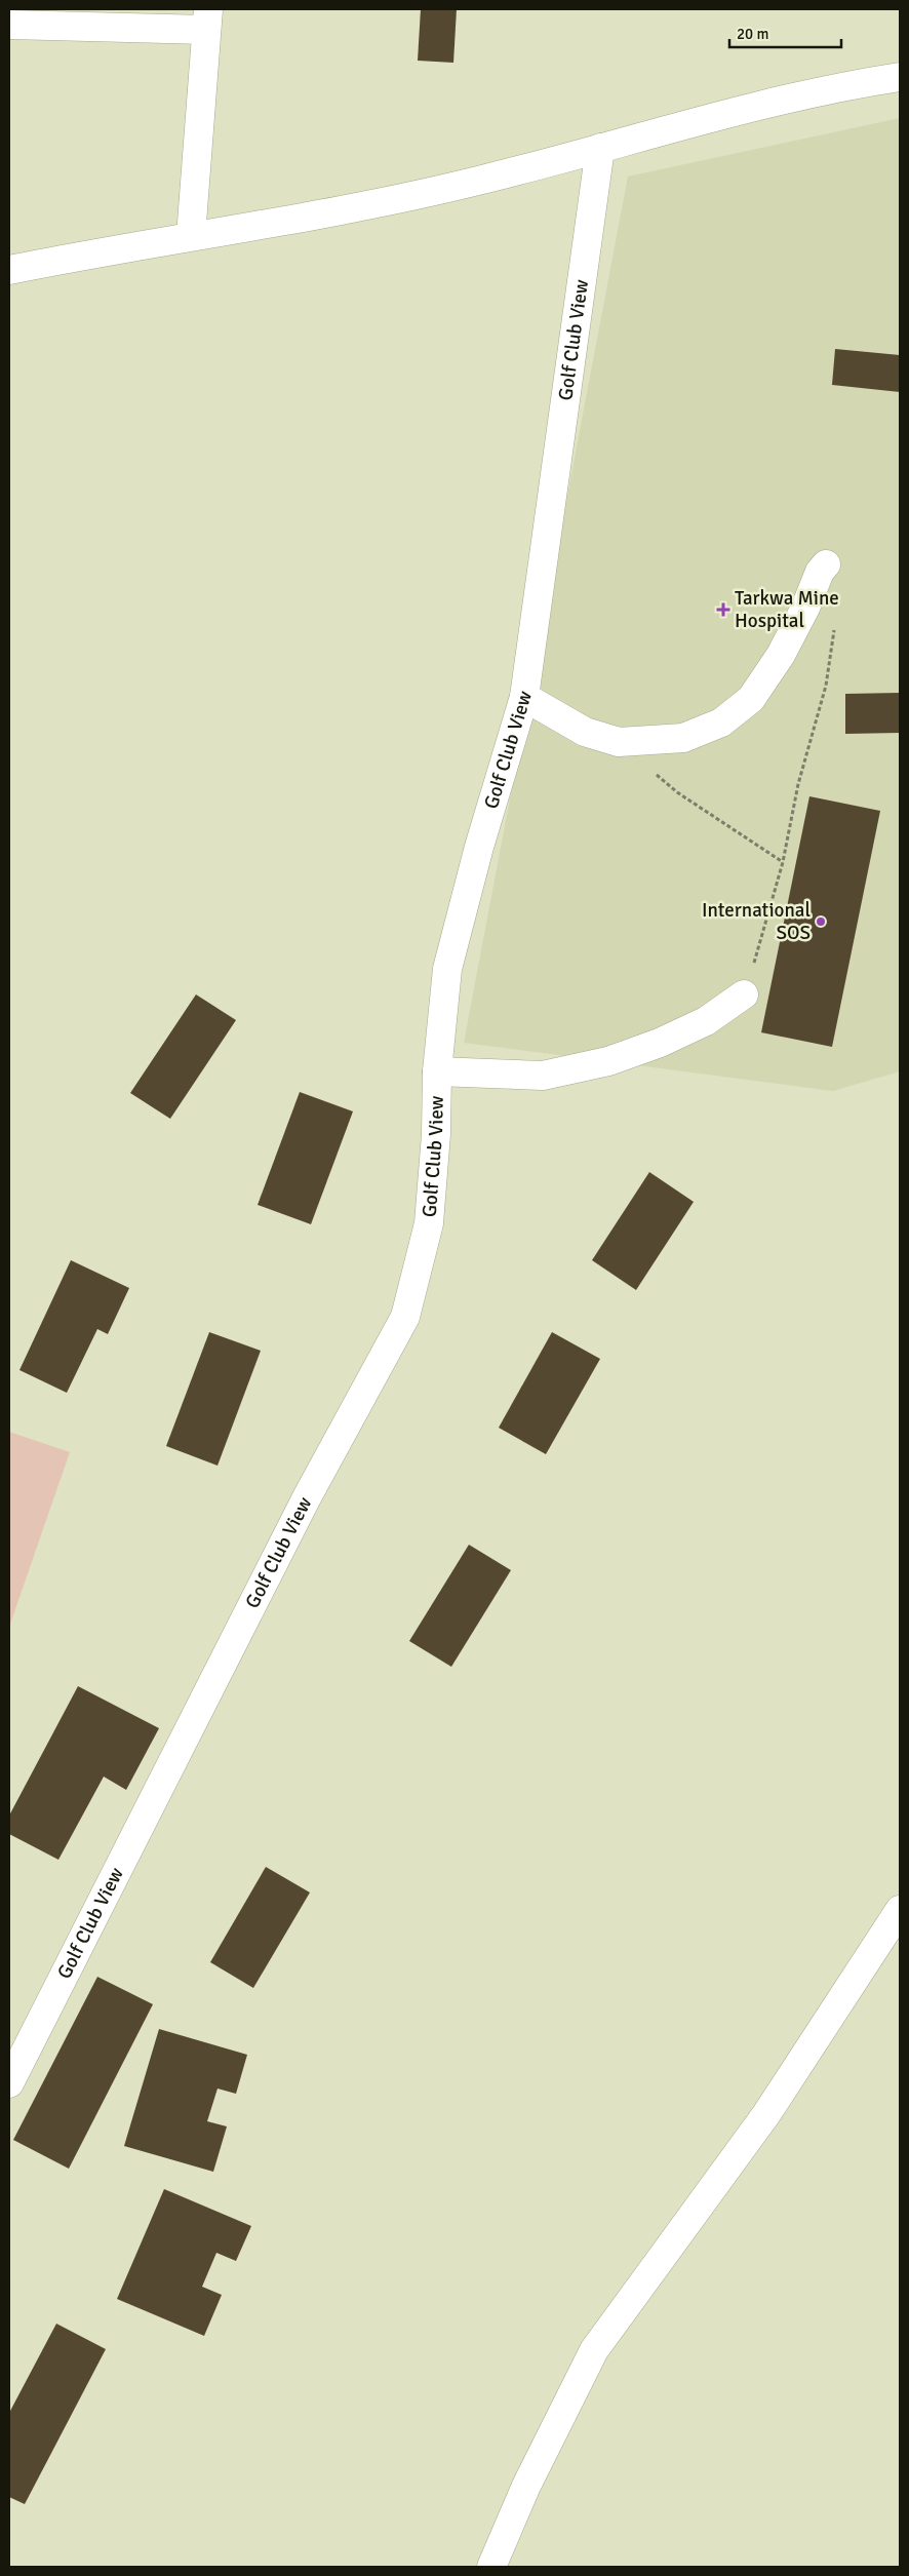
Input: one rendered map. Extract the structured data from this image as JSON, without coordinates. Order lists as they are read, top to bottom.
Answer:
{
  "streets": {
    "street": ["Golf Club View"]
  },
  "places": {
    "health": ["Tarkwa Mine Hospital"],
    "other": ["International SOS"]
  },
  "scale_bar": "20 m"
}
